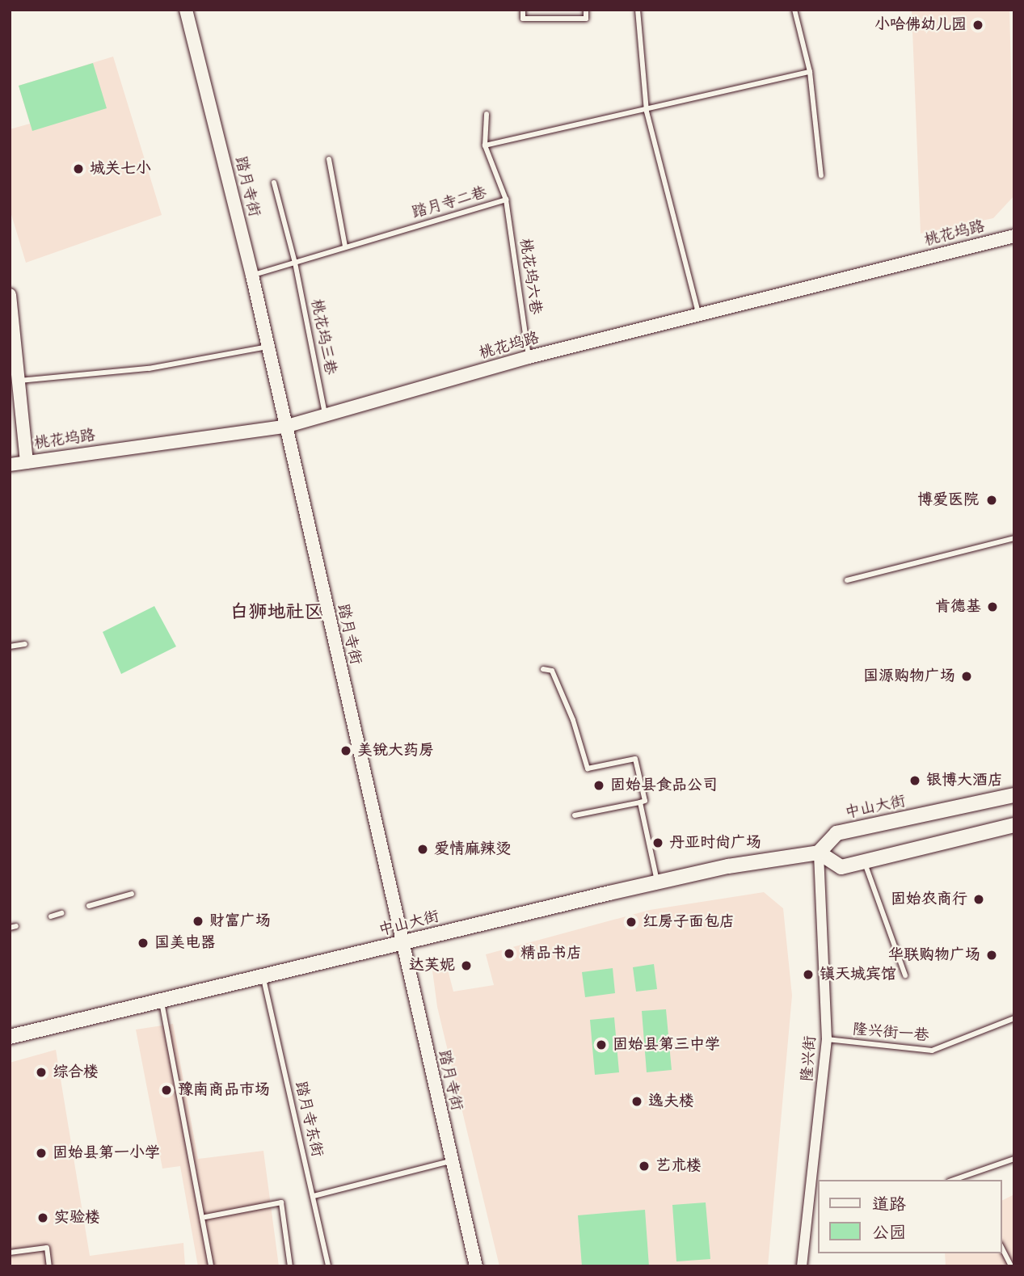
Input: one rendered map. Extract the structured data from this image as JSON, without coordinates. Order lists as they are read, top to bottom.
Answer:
{
  "streets": {
    "main road": ["中山大街"],
    "street": ["踏月寺街", "桃花坞路", "隆兴街"],
    "lane": [
      "踏月寺二巷",
      "桃花坞六巷",
      "桃花坞三巷",
      "隆兴街一巷",
      "踏月寺东街"
    ]
  },
  "crossings": [
    ["踏月寺街", "踏月寺二巷"],
    ["踏月寺街", "桃花坞路"],
    ["踏月寺街", "中山大街"],
    ["踏月寺二巷", "桃花坞六巷"],
    ["踏月寺二巷", "桃花坞三巷"],
    ["桃花坞路", "桃花坞六巷"],
    ["桃花坞路", "桃花坞三巷"],
    ["中山大街", "隆兴街"],
    ["中山大街", "踏月寺东街"],
    ["隆兴街一巷", "隆兴街"]
  ],
  "districts": ["白狮地社区"],
  "places": [
    "小哈佛幼儿园",
    "城关七小",
    "博爱医院",
    "肯德基",
    "国源购物广场",
    "美锐大药房",
    "银博大酒店",
    "固始县食品公司",
    "丹亚时尚广场",
    "爱情麻辣烫",
    "固始农商行",
    "财富广场",
    "红房子面包店",
    "国美电器",
    "精品书店",
    "华联购物广场",
    "达芙妮",
    "镇天城宾馆",
    "固始县第三中学",
    "综合楼",
    "豫南商品市场",
    "逸夫楼",
    "固始县第一小学",
    "艺术楼",
    "实验楼"
  ],
  "legend": ["道路", "公园"]
}
